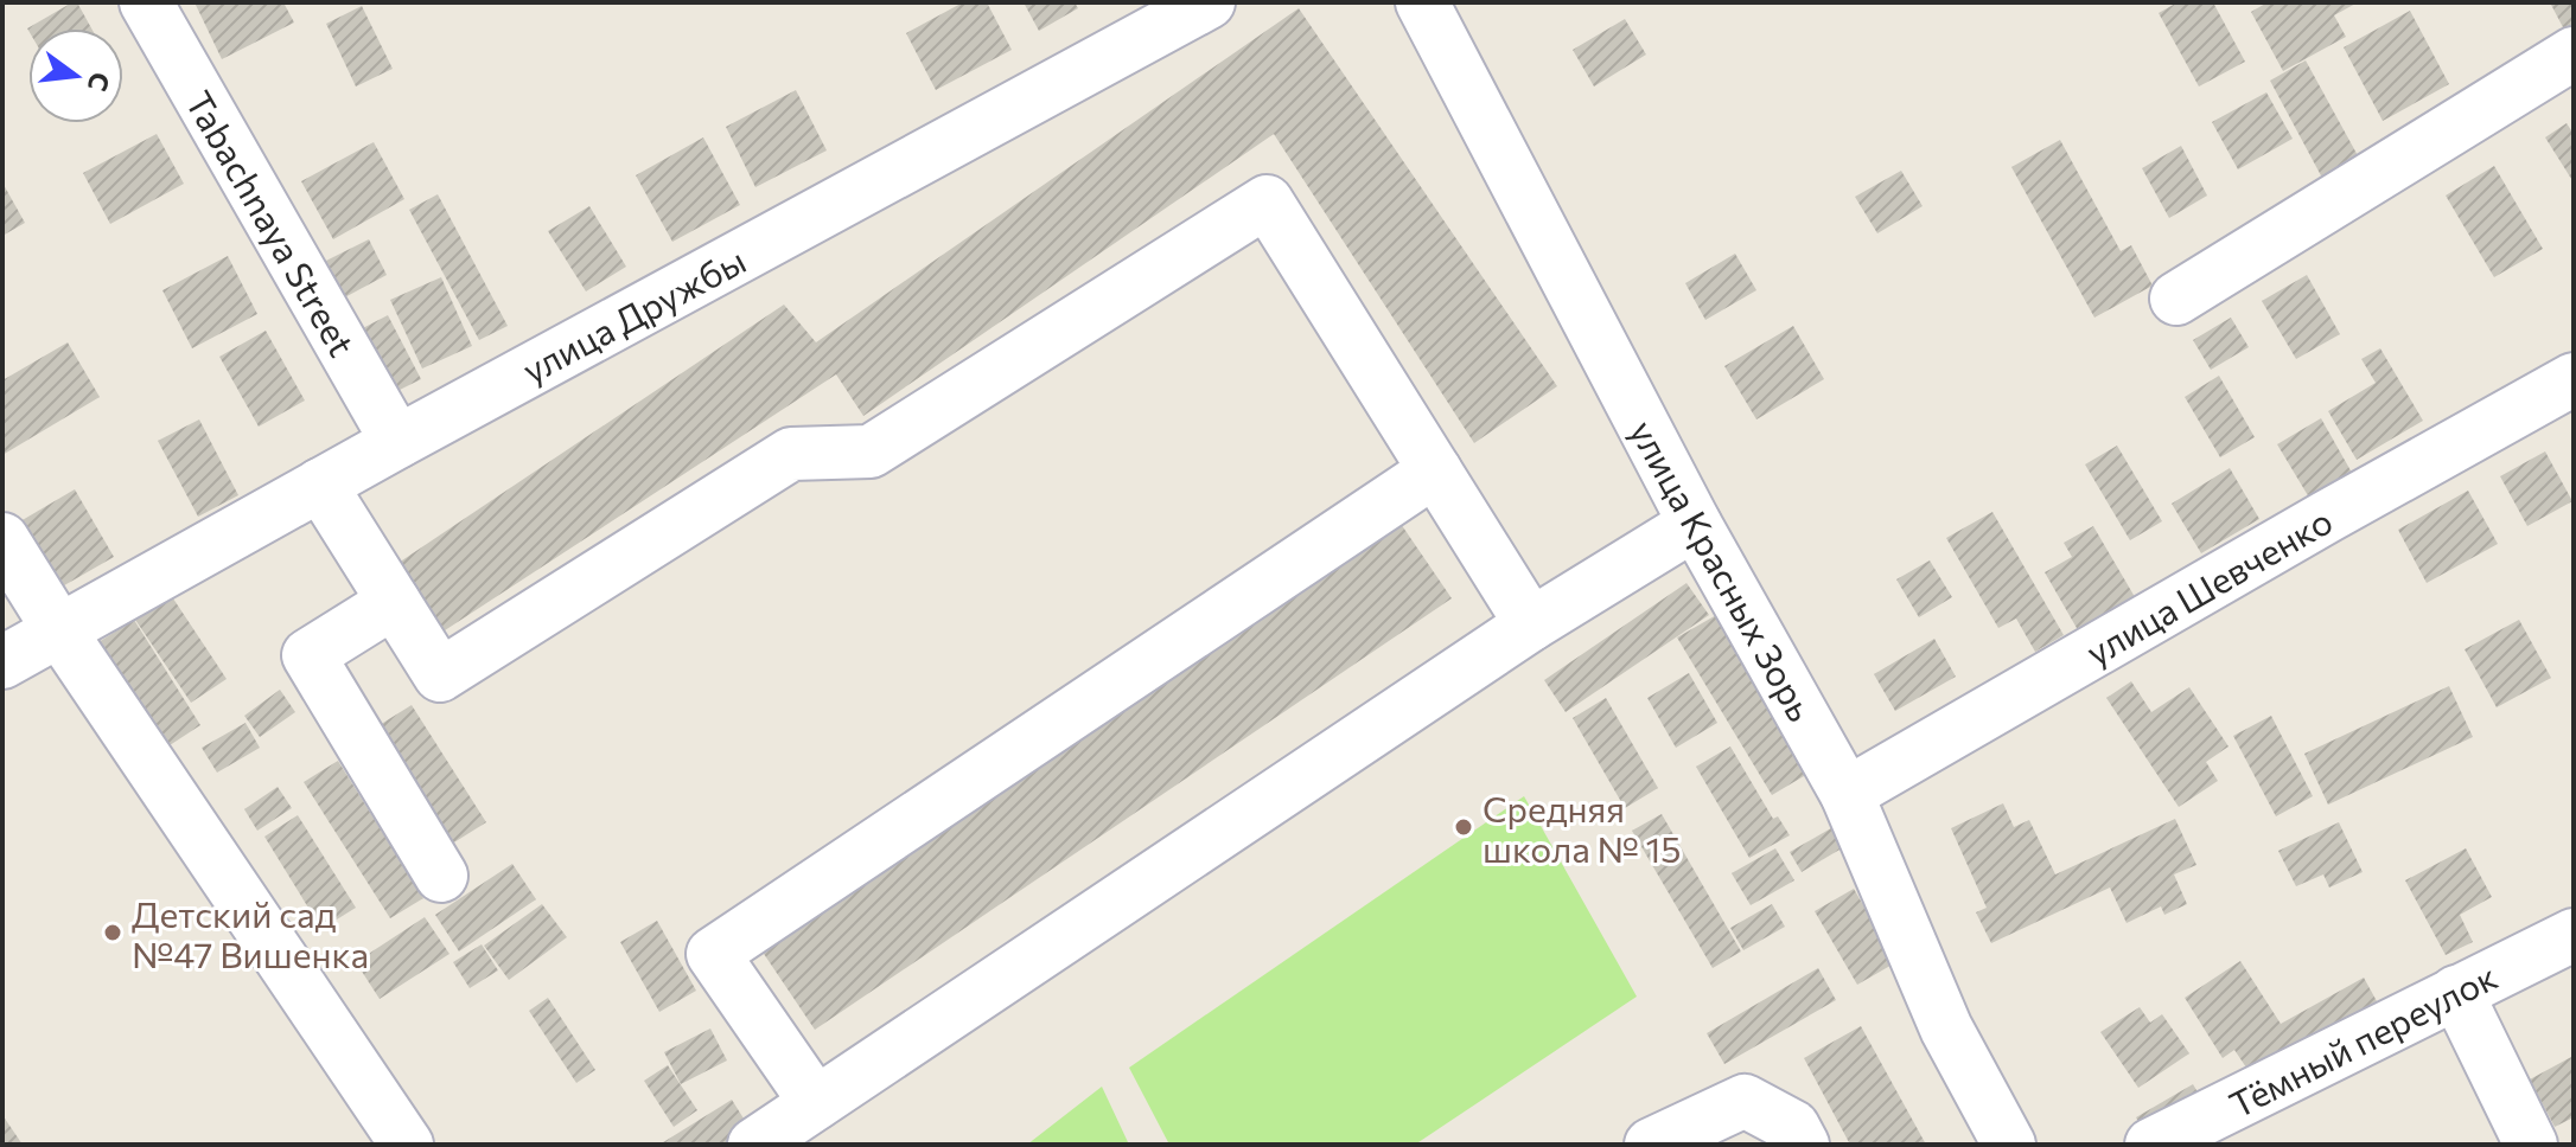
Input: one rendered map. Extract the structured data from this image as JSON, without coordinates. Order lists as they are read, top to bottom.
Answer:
{
  "streets": {
    "street": [
      "Tabachnaya Street",
      "улица Дружбы",
      "улица Красных Зорь",
      "улица Шевченко",
      "Тёмный переулок"
    ]
  },
  "crossings": [
    ["Tabachnaya Street", "улица Дружбы"],
    ["улица Красных Зорь", "улица Шевченко"]
  ],
  "places": ["Средняя школа № 15", "Детский сад №47 Вишенка"],
  "north": "right"
}
